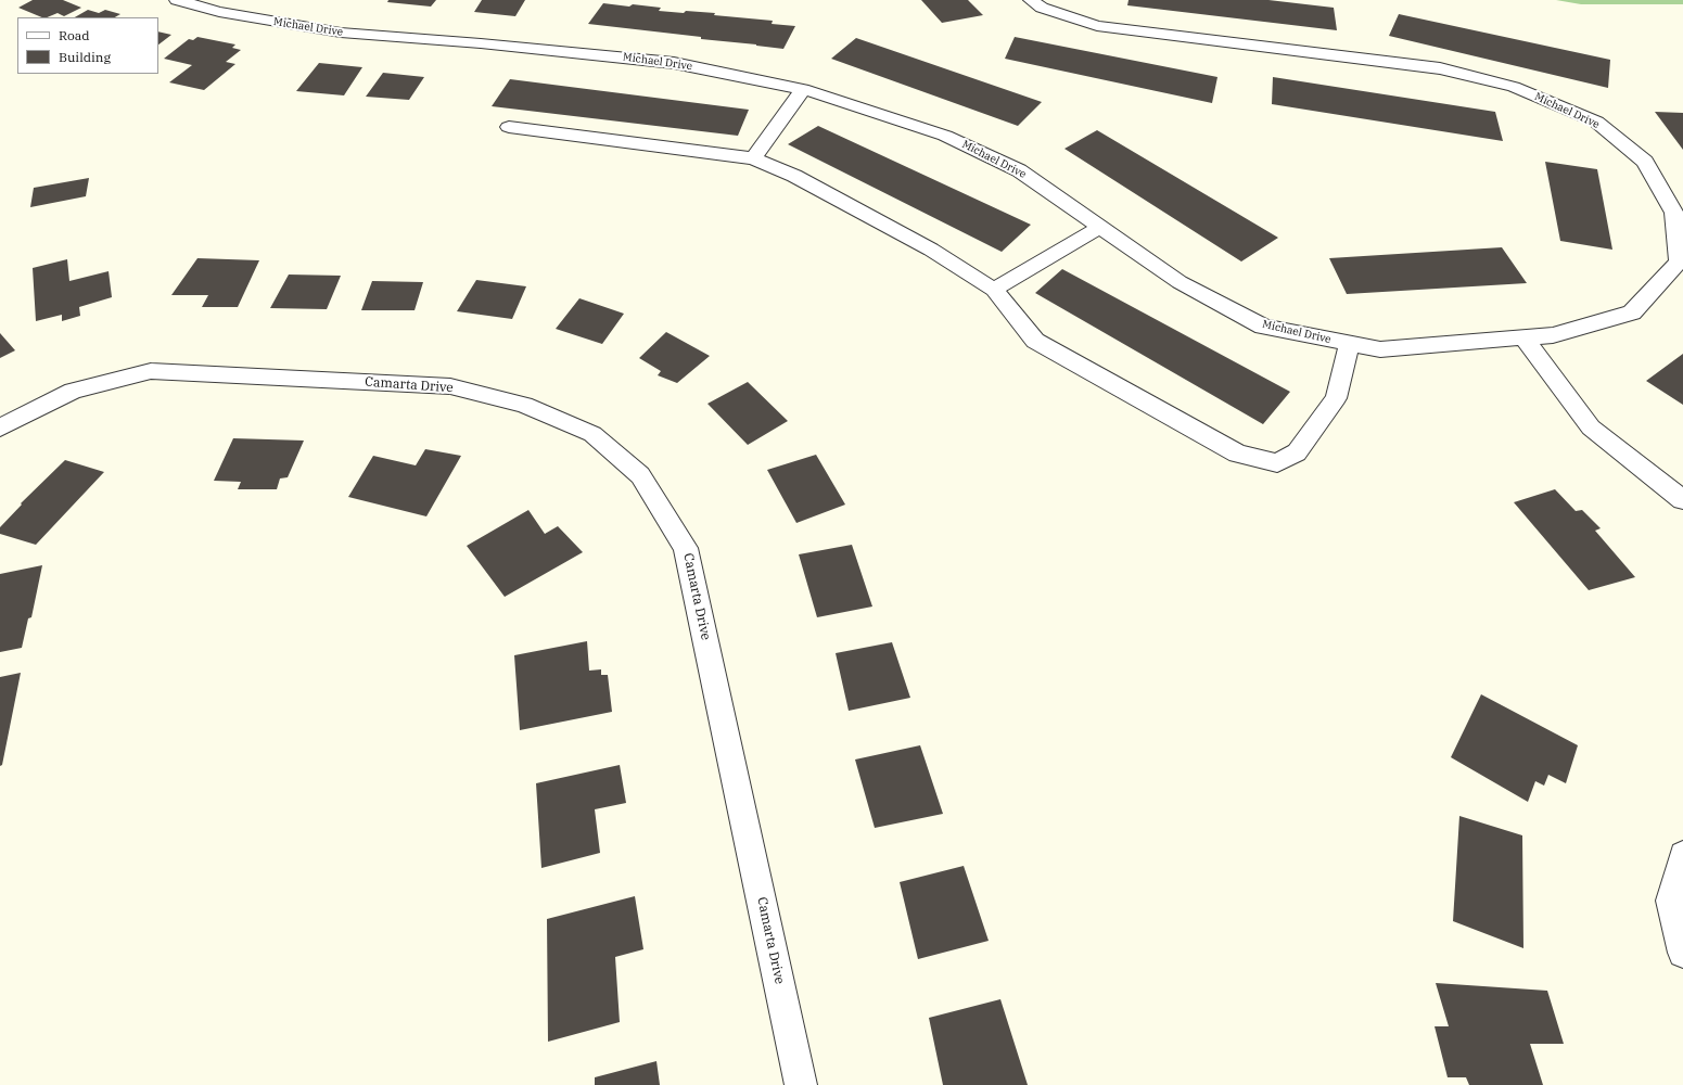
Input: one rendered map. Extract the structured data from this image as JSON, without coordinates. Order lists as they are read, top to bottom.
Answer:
{
  "streets": {
    "street": ["Michael Drive", "Camarta Drive"]
  },
  "legend": ["Road", "Building"]
}
